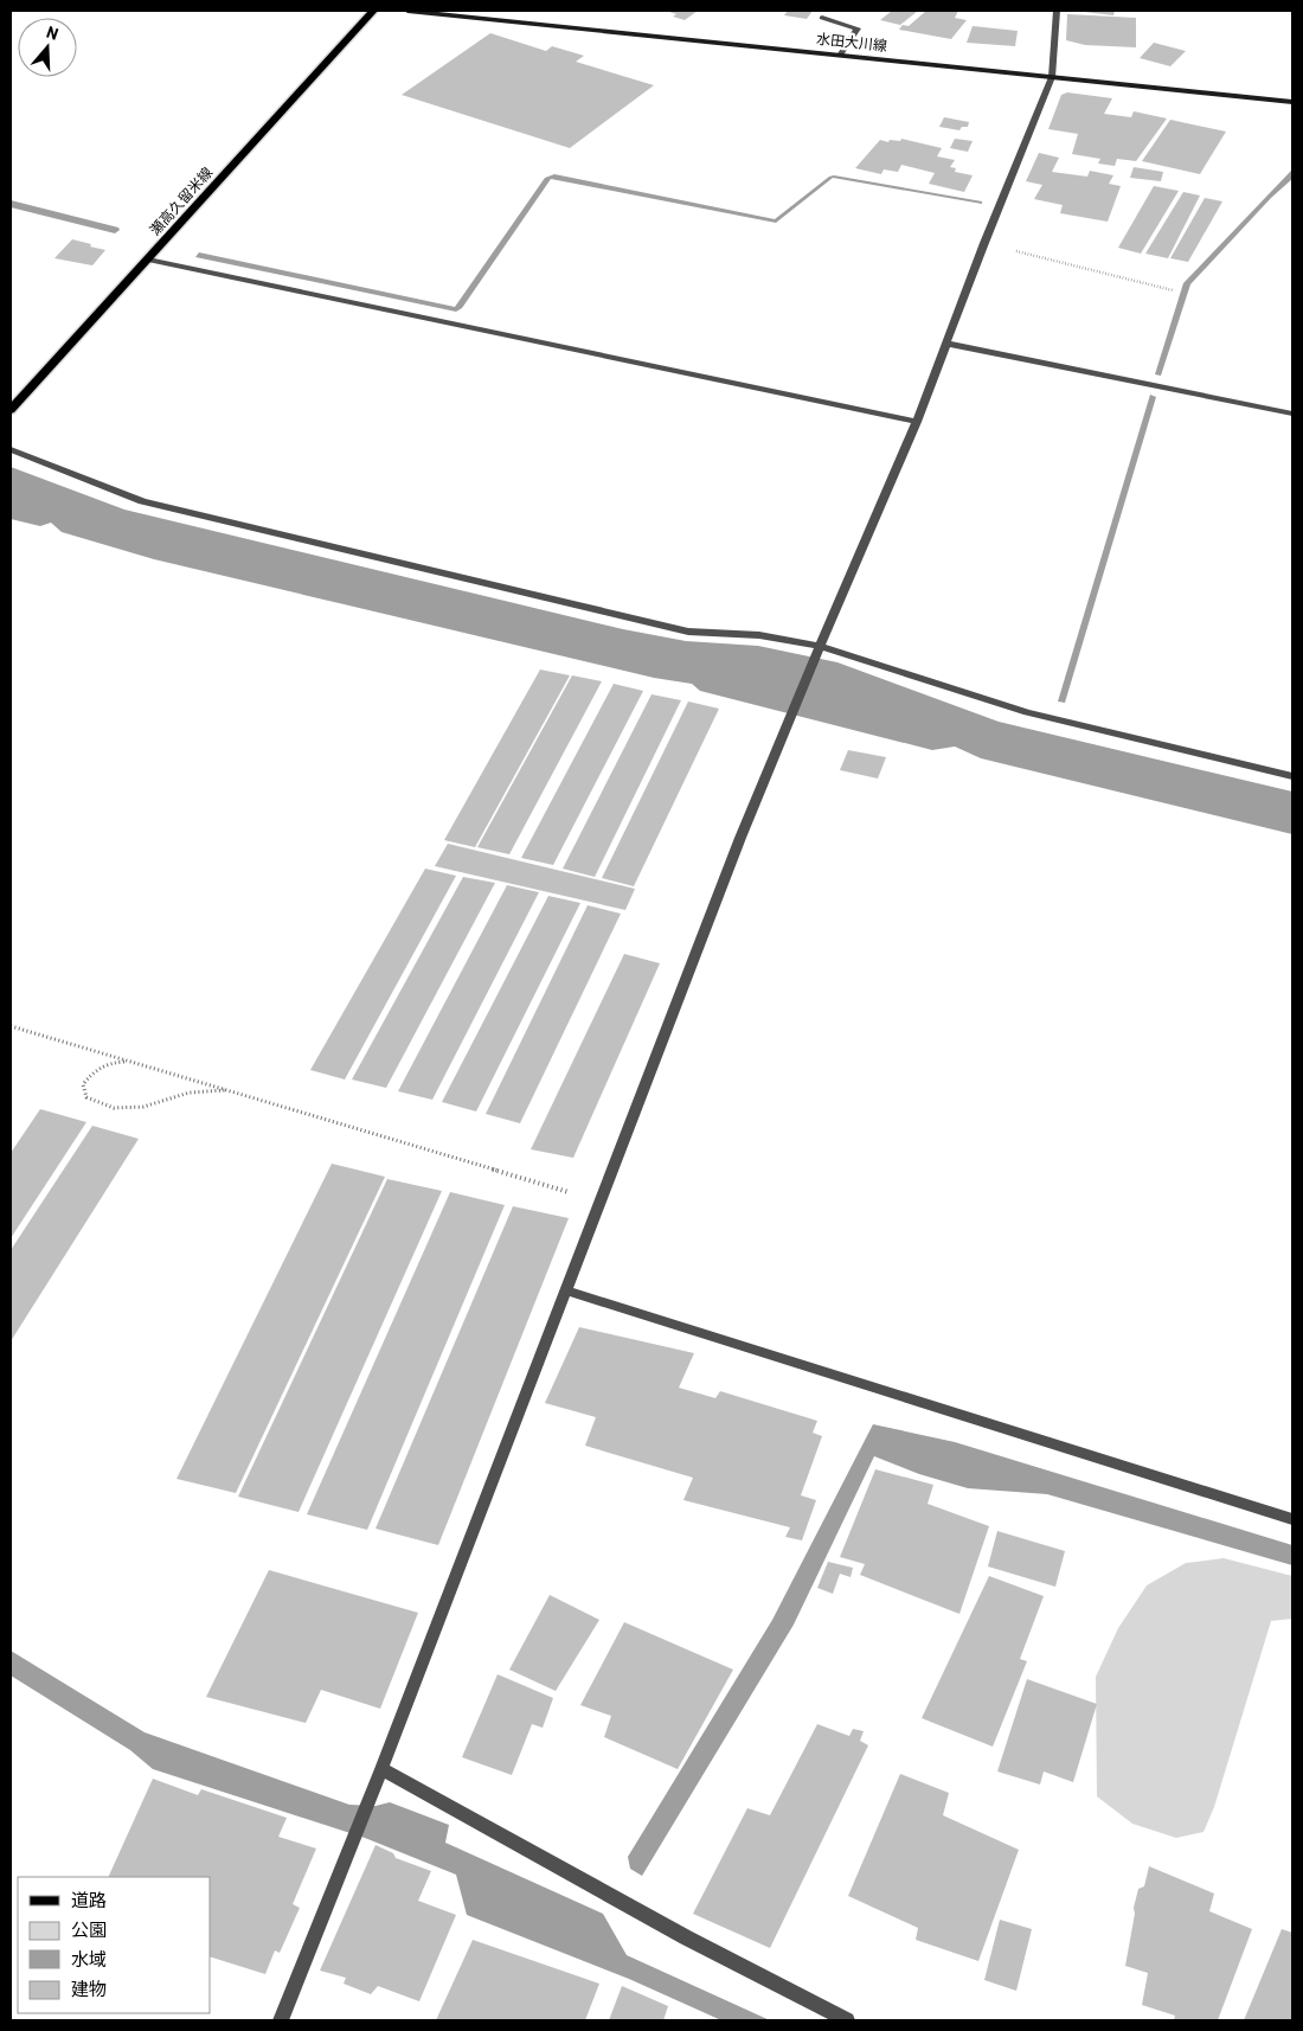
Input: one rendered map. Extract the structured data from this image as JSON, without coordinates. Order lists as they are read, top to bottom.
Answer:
{
  "streets": {
    "main road": ["水田大川線", "瀬高久留米線"]
  },
  "legend": [
    "道路",
    "公園",
    "水域",
    "建物"
  ],
  "north": "top"
}
